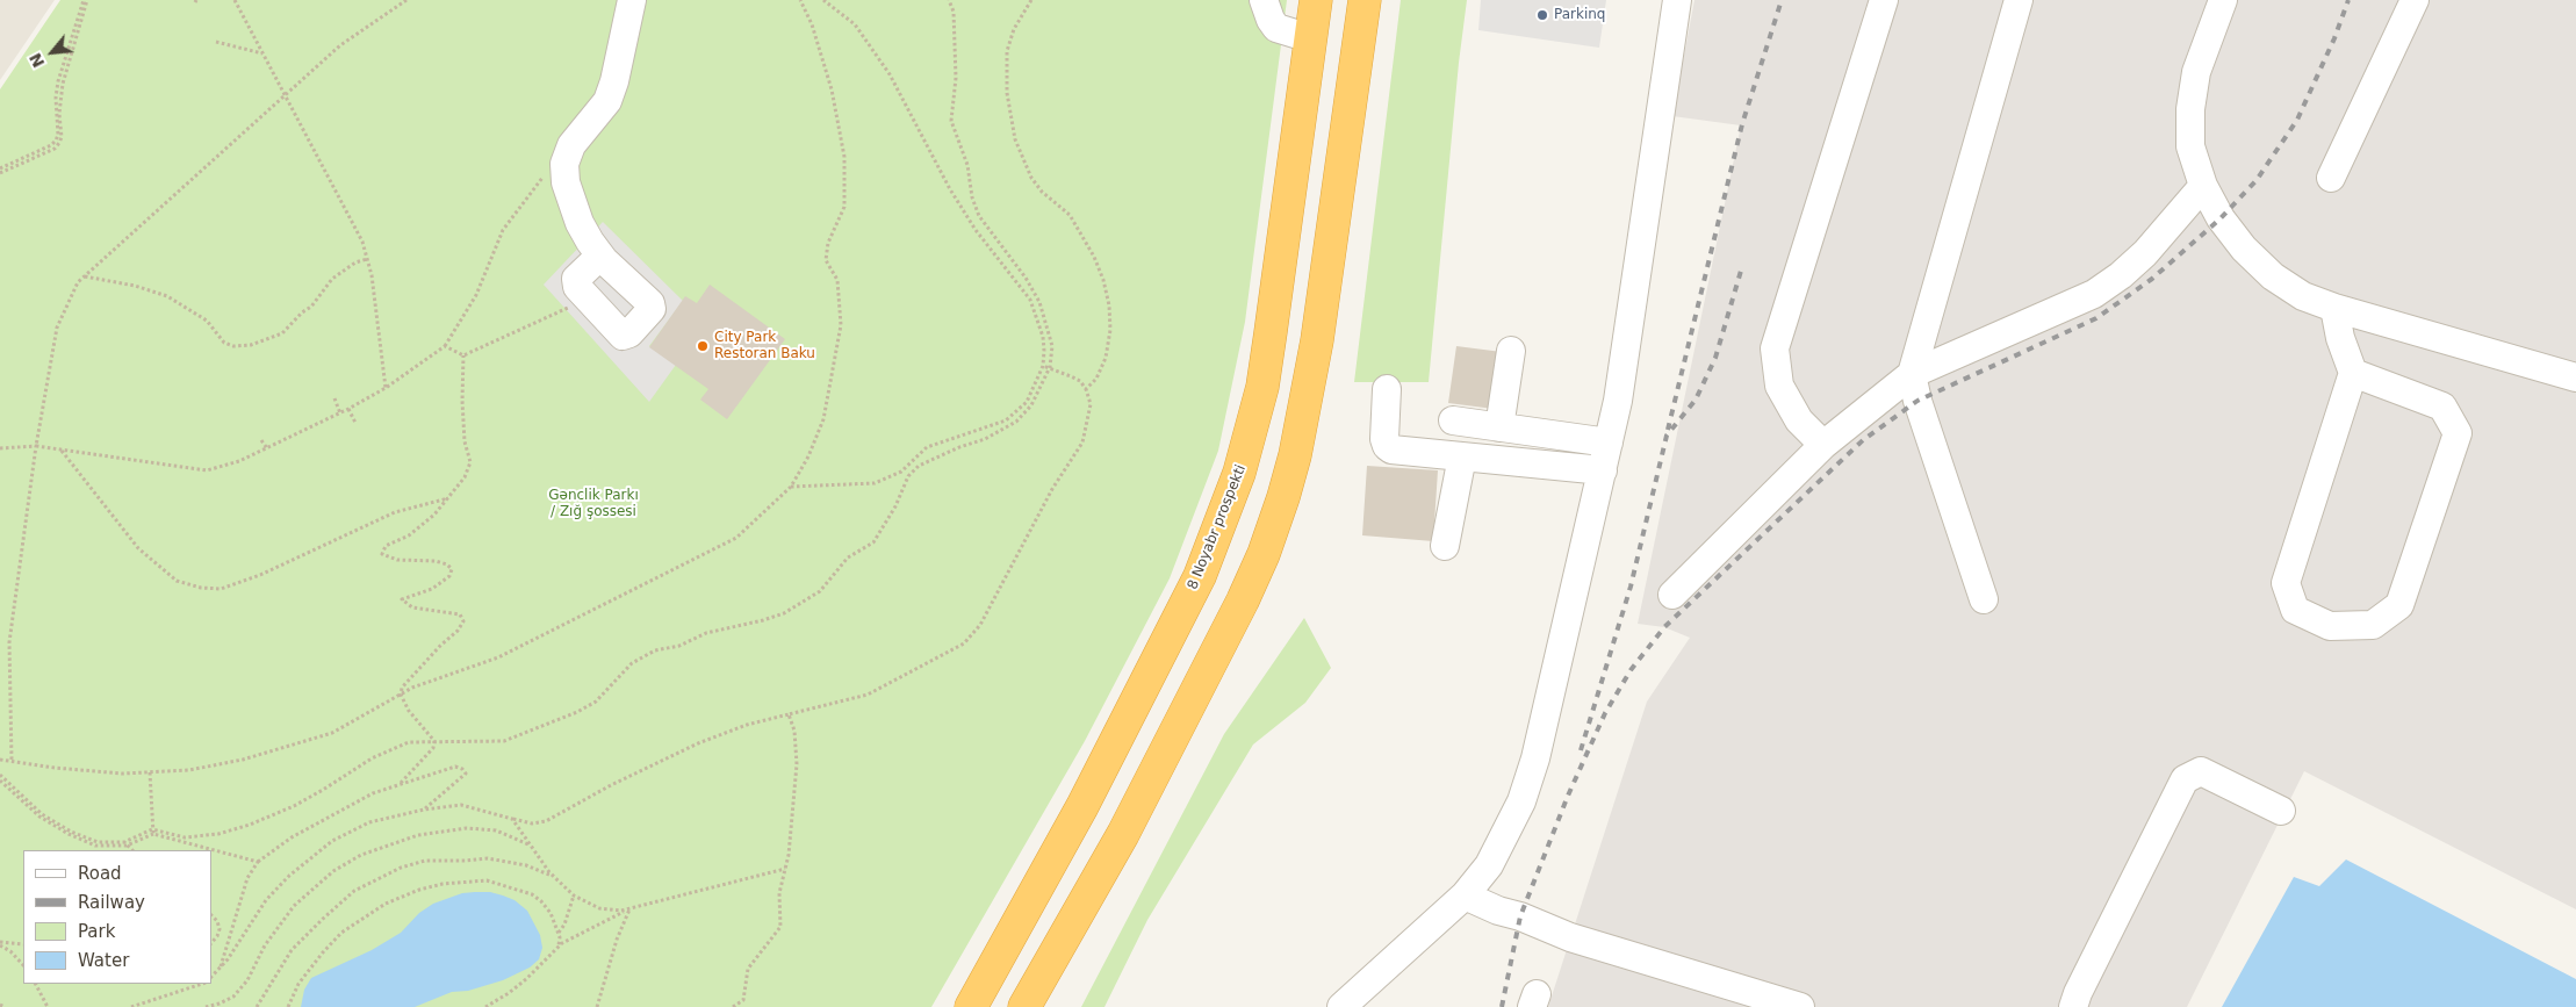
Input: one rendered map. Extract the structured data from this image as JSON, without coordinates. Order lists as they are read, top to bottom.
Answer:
{
  "streets": {
    "highway": ["8 Noyabr prospekti"]
  },
  "parks": ["Gənclik Parkı / Zığ şossesi"],
  "places": ["Parkinq", "City Park Restoran Baku"],
  "legend": [
    "Road",
    "Railway",
    "Park",
    "Water"
  ],
  "north": "bottom left"
}
